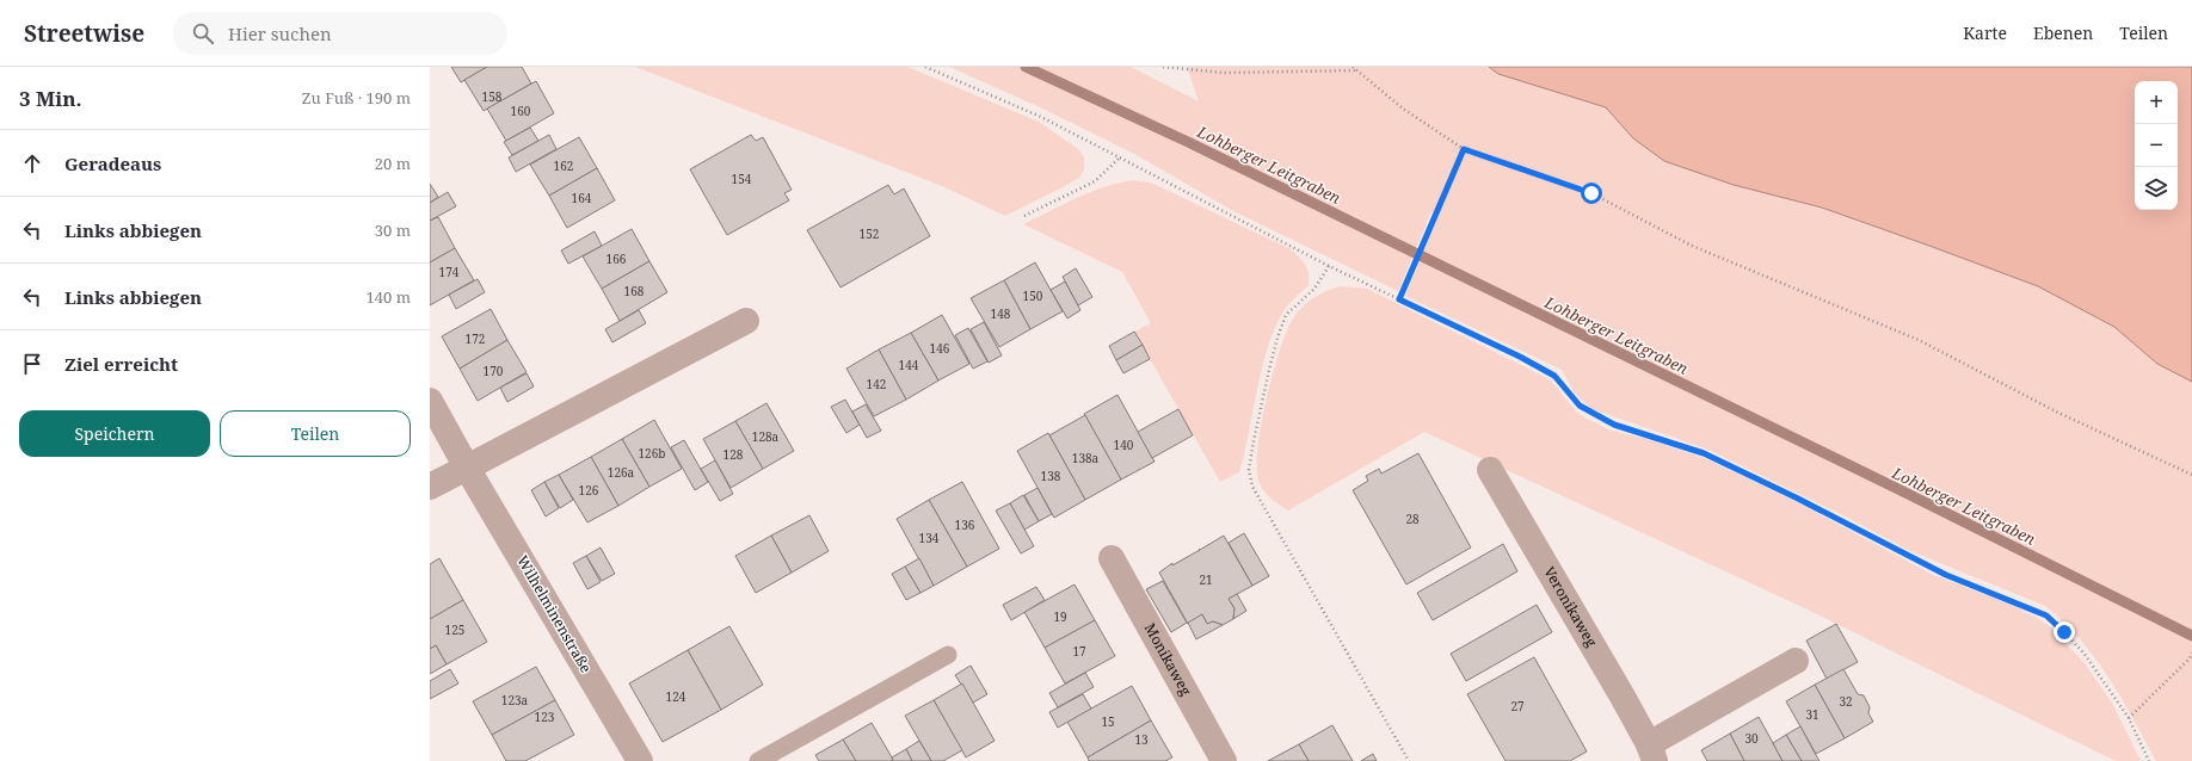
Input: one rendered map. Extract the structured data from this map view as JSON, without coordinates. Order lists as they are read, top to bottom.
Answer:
{
  "streets": {
    "street": ["Veronikaweg", "Wilhelminenstraße", "Monikaweg"]
  },
  "water": ["Lohberger Leitgraben"],
  "house_numbers": [
    "158",
    "160",
    "162",
    "154",
    "164",
    "152",
    "166",
    "174",
    "168",
    "150",
    "148",
    "172",
    "146",
    "144",
    "170",
    "142",
    "128a",
    "140",
    "126b",
    "128",
    "138a",
    "126a",
    "138",
    "126",
    "28",
    "136",
    "134",
    "21",
    "19",
    "125",
    "17",
    "124",
    "123a",
    "32",
    "27",
    "31",
    "123",
    "15",
    "30",
    "13"
  ],
  "page": {
    "header": "Streetwise",
    "search": "Hier suchen",
    "nav": ["Karte", "Ebenen", "Teilen"],
    "heading": ["3 Min.", "Zu Fuß · 190 m"],
    "map_buttons": ["+", "−"],
    "list": [
      ["Geradeaus", "20 m"],
      ["Links abbiegen", "30 m"],
      ["Links abbiegen", "140 m"],
      "Ziel erreicht"
    ],
    "buttons": ["Speichern", "Teilen"]
  }
}
